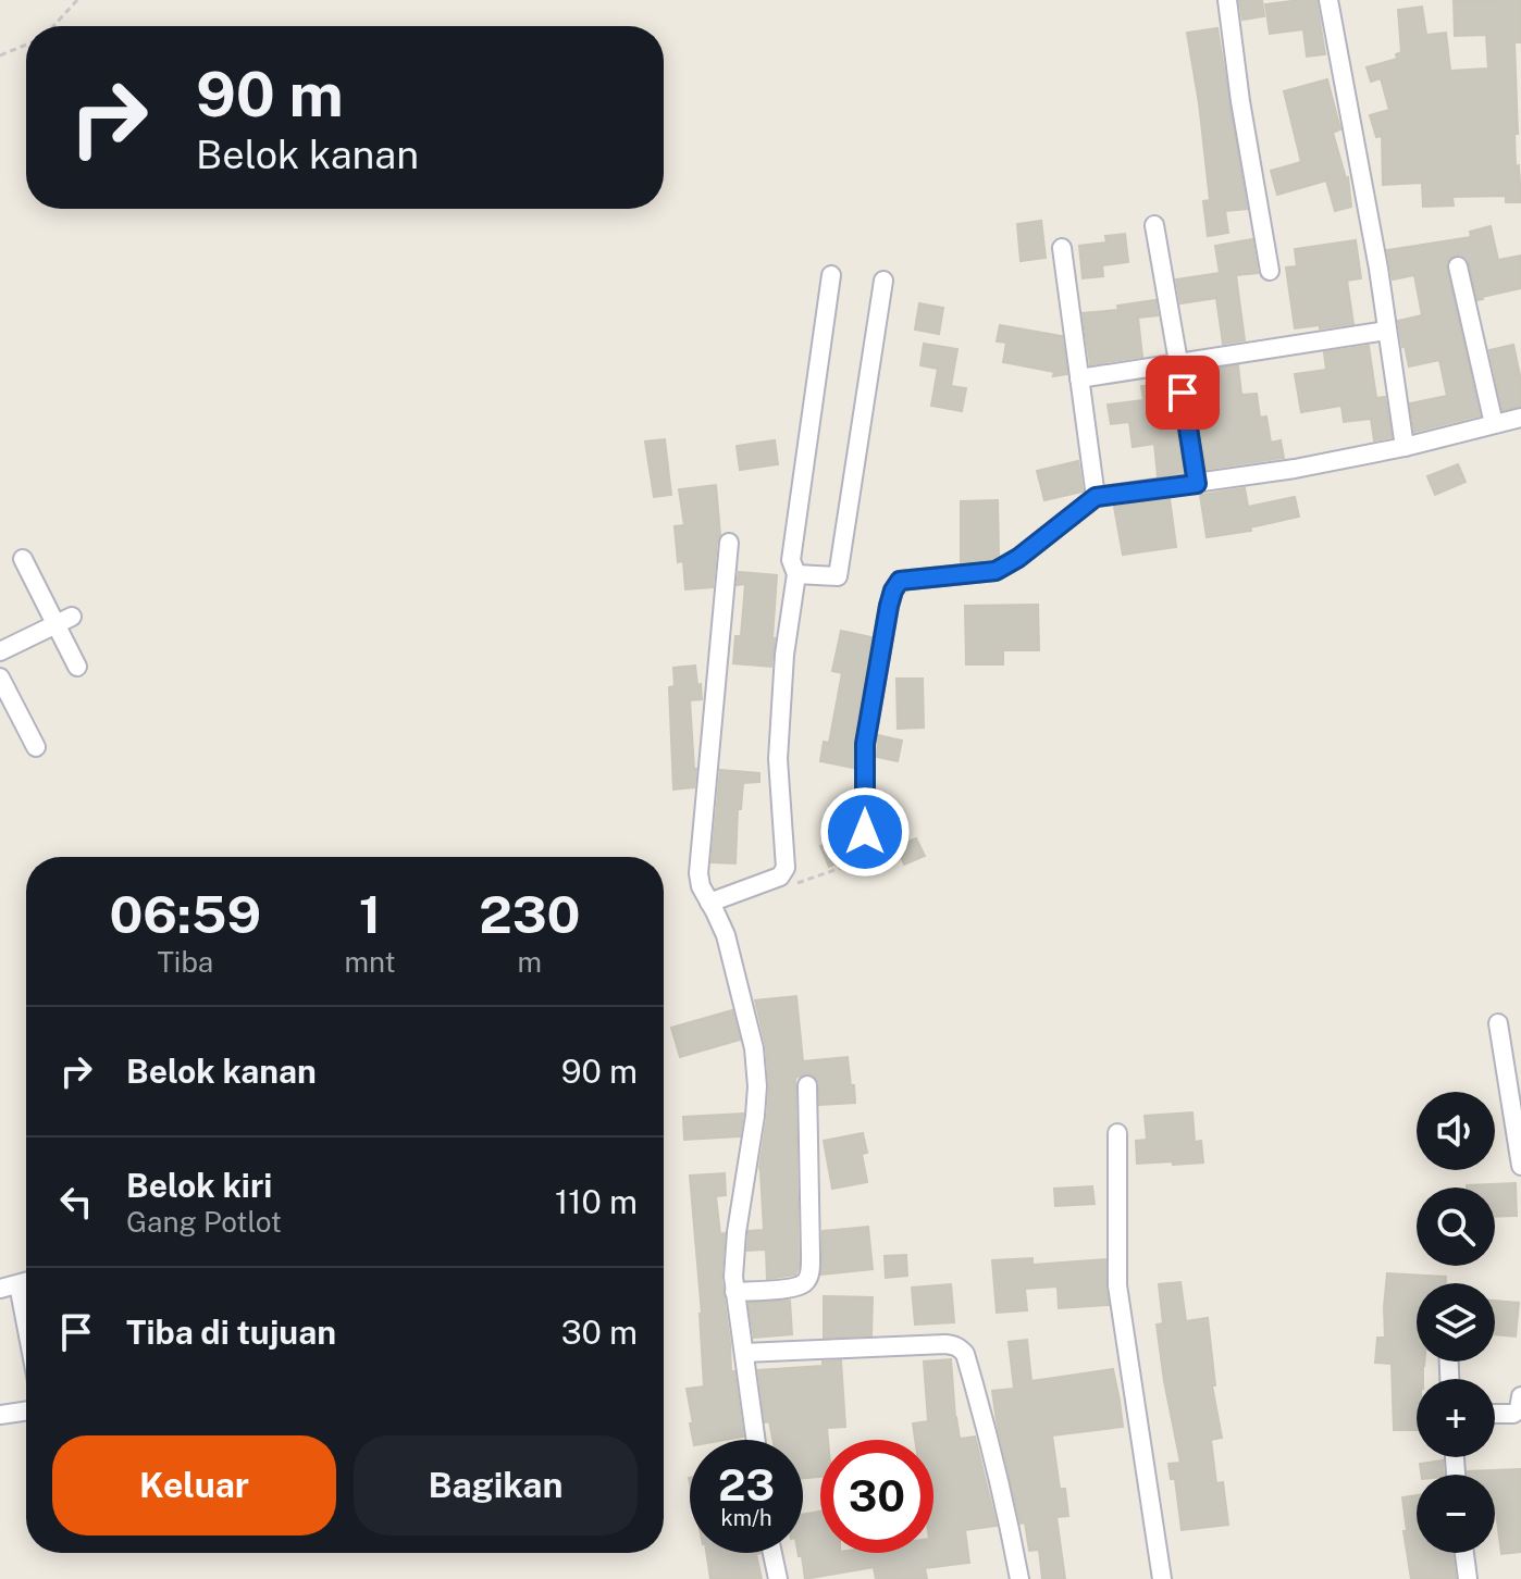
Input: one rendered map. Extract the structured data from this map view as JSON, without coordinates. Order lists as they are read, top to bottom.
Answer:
{
  "page": {
    "turn": ["90 m", "Belok kanan"],
    "eta": [
      "06:59",
      "Tiba",
      "1",
      "mnt",
      "230",
      "m"
    ],
    "list": [
      {
        "name": "Belok kanan",
        "value": "90 m"
      },
      {
        "name": "Belok kiri",
        "note": "Gang Potlot",
        "value": "110 m"
      },
      {
        "name": "Tiba di tujuan",
        "value": "30 m"
      }
    ],
    "map_buttons": ["+", "−"],
    "buttons": ["Keluar", "Bagikan"],
    "speed": "23 km/h",
    "limit": "30"
  }
}
